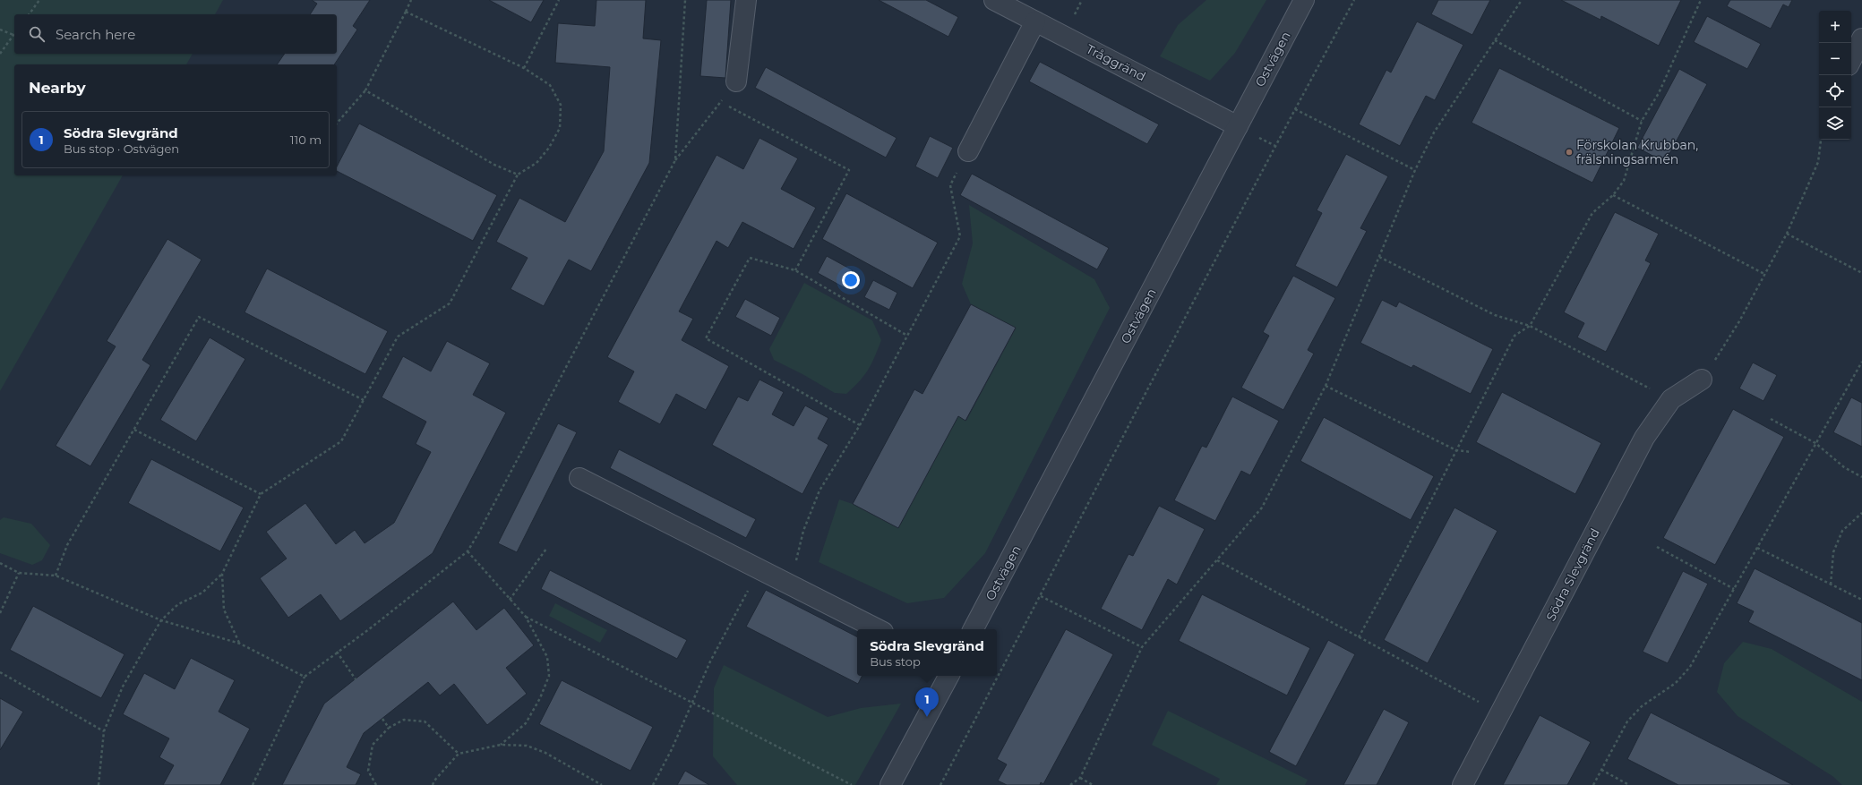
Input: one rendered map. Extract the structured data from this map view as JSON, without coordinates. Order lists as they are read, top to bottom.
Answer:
{
  "streets": {
    "street": ["Ostvägen", "Tråggränd", "Södra Slevgränd"]
  },
  "crossings": [
    ["Ostvägen", "Tråggränd"]
  ],
  "places": ["Förskolan Krubban, frälsningsarmén"],
  "page": {
    "map_buttons": ["+", "−"],
    "search": "Search here",
    "heading": "Nearby",
    "list": [
      {
        "mark": "1",
        "name": "Södra Slevgränd",
        "note": "Bus stop · Ostvägen",
        "value": "110 m"
      }
    ],
    "popup": ["Södra Slevgränd", "Bus stop"],
    "pins": "1"
  }
}
